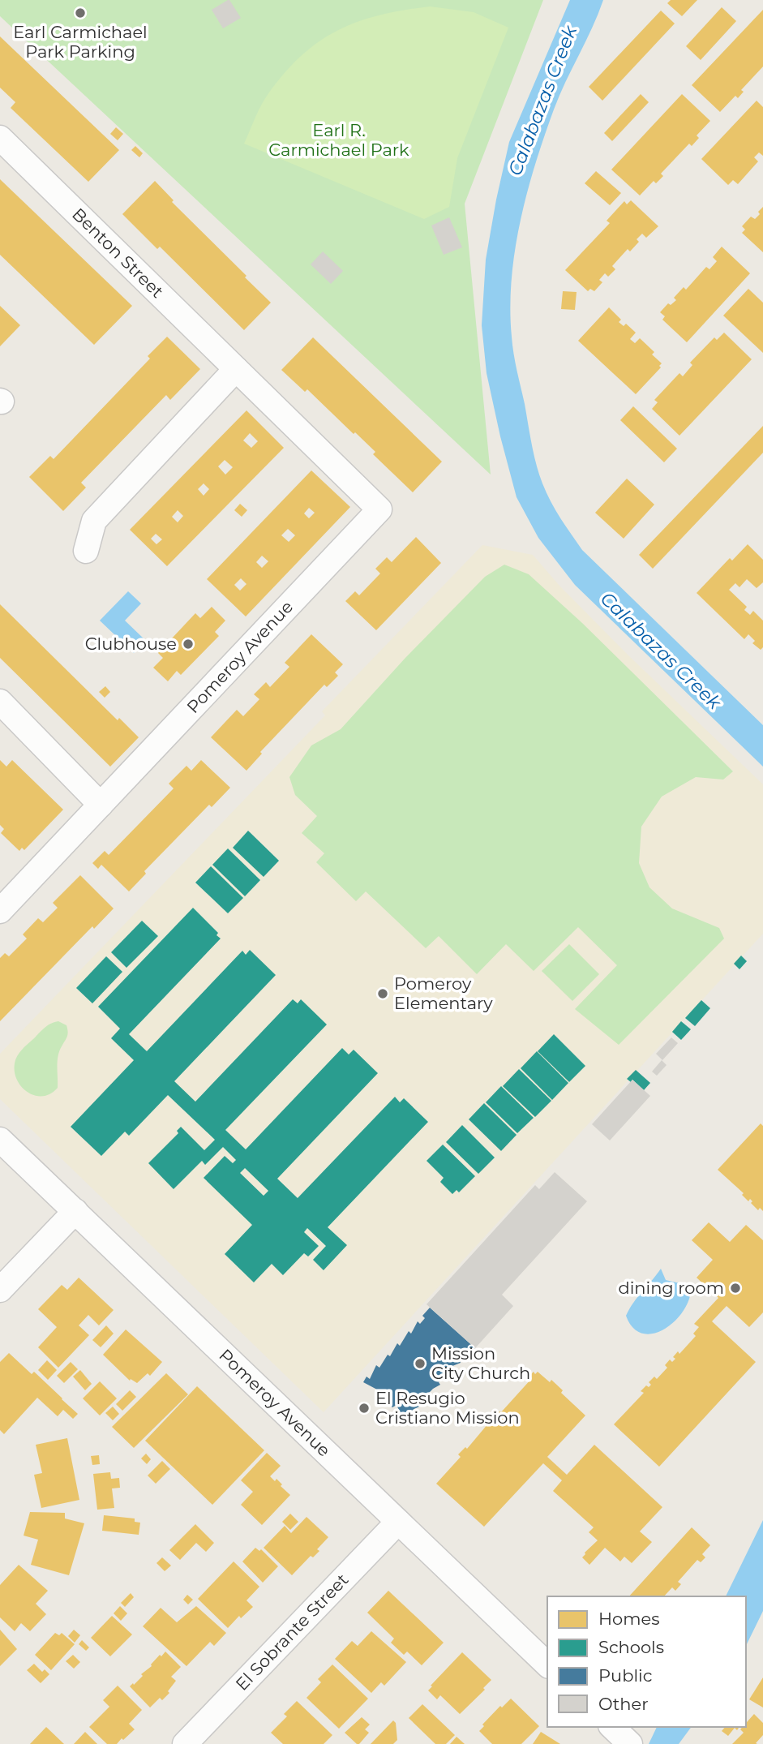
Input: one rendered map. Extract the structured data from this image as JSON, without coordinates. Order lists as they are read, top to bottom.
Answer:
{
  "streets": {
    "street": ["Benton Street", "Pomeroy Avenue", "El Sobrante Street"]
  },
  "crossings": [
    ["Benton Street", "Pomeroy Avenue"],
    ["Pomeroy Avenue", "El Sobrante Street"]
  ],
  "water": ["Calabazas Creek"],
  "parks": ["Earl R. Carmichael Park"],
  "places": [
    "Earl Carmichael Park Parking",
    "Clubhouse",
    "Pomeroy Elementary",
    "dining room",
    "Mission City Church",
    "El Resugio Cristiano Mission"
  ],
  "legend": [
    "Homes",
    "Schools",
    "Public",
    "Other"
  ]
}
